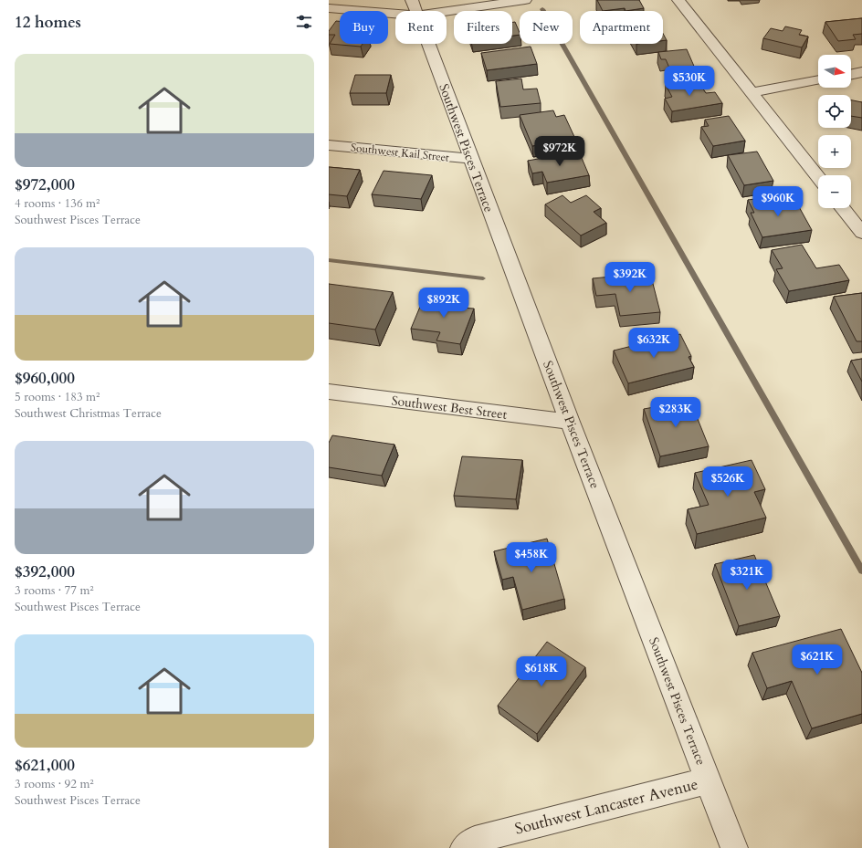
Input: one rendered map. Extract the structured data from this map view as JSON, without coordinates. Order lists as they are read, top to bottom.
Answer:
{
  "streets": {
    "street": [
      "Southwest Pisces Terrace",
      "Southwest Kail Street",
      "Southwest Best Street",
      "Southwest Lancaster Avenue"
    ]
  },
  "crossings": [
    ["Southwest Pisces Terrace", "Southwest Kail Street"],
    ["Southwest Pisces Terrace", "Southwest Best Street"],
    ["Southwest Pisces Terrace", "Southwest Lancaster Avenue"]
  ],
  "north": "right",
  "page": {
    "heading": "12 homes",
    "chip": [
      "Buy",
      "Rent",
      "Filters",
      "New",
      "Apartment"
    ],
    "list": [
      {
        "name": "$972,000",
        "note": "4 rooms · 136 m² · Southwest Pisces Terrace"
      },
      {
        "name": "$960,000",
        "note": "5 rooms · 183 m² · Southwest Christmas Terrace"
      },
      {
        "name": "$392,000",
        "note": "3 rooms · 77 m² · Southwest Pisces Terrace"
      },
      {
        "name": "$621,000",
        "note": "3 rooms · 92 m² · Southwest Pisces Terrace"
      }
    ],
    "map_buttons": ["+", "−"],
    "price": [
      "$530K",
      "$972K",
      "$960K",
      "$392K",
      "$892K",
      "$632K",
      "$283K",
      "$526K",
      "$458K",
      "$321K",
      "$621K",
      "$618K"
    ]
  }
}
